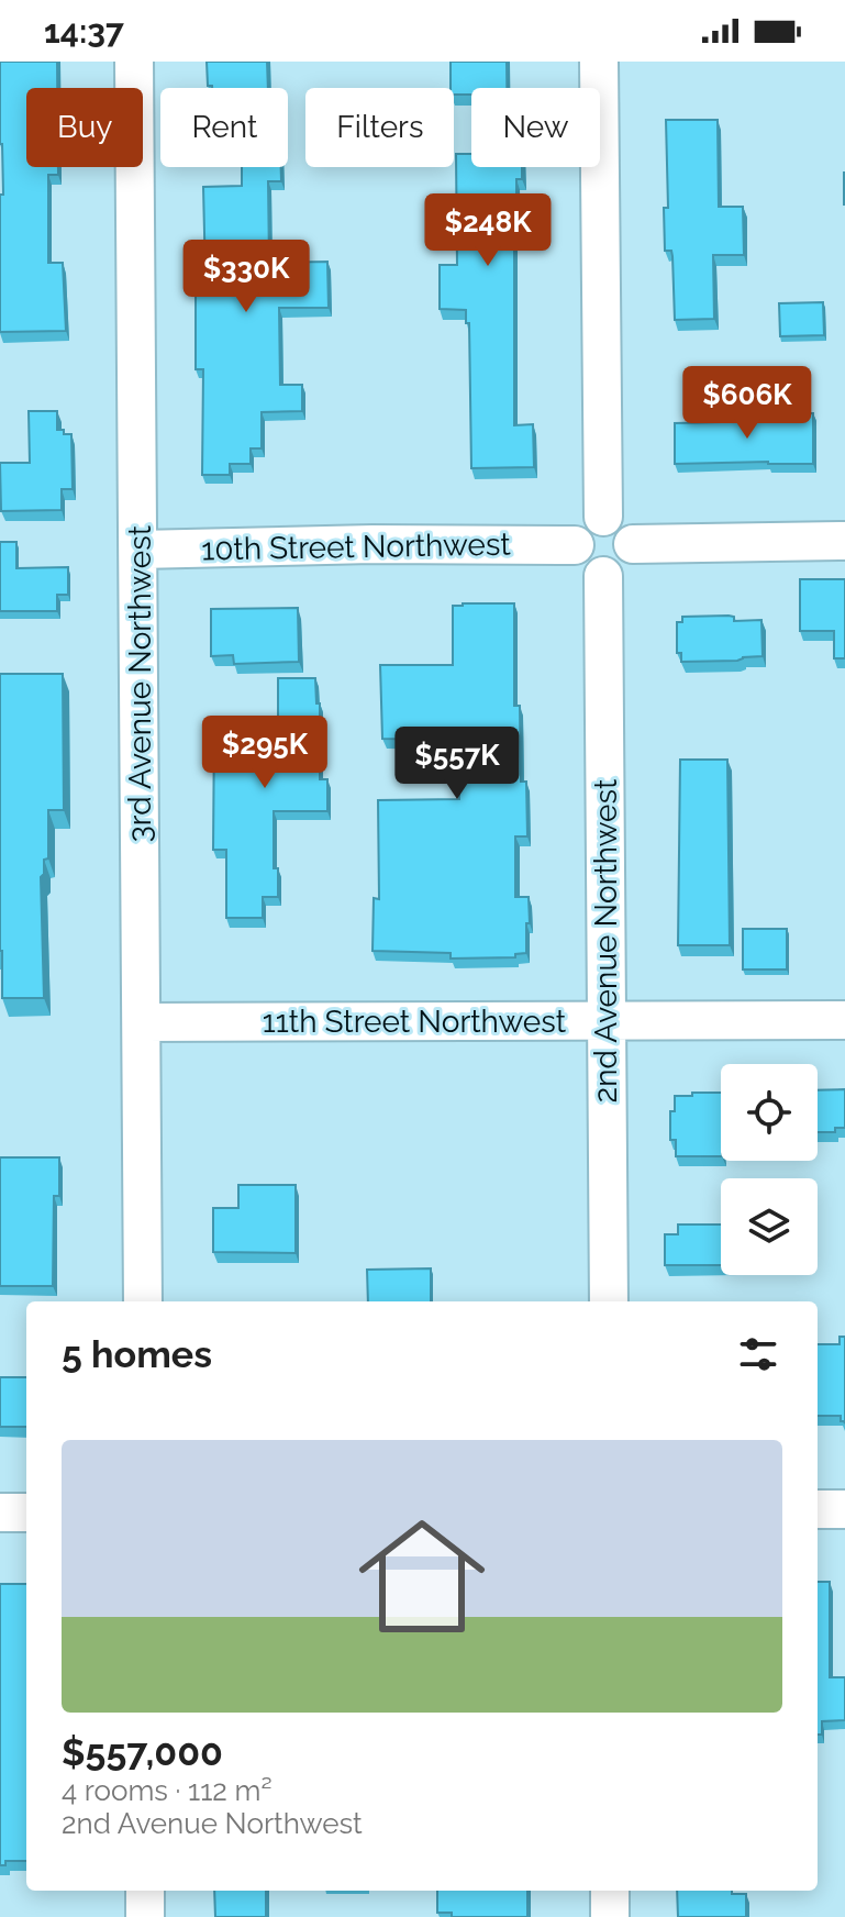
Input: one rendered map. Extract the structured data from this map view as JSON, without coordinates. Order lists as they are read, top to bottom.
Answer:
{
  "streets": {
    "street": [
      "10th Street Northwest",
      "3rd Avenue Northwest",
      "2nd Avenue Northwest",
      "11th Street Northwest"
    ]
  },
  "crossings": [
    ["10th Street Northwest", "3rd Avenue Northwest"],
    ["10th Street Northwest", "2nd Avenue Northwest"],
    ["3rd Avenue Northwest", "11th Street Northwest"],
    ["2nd Avenue Northwest", "11th Street Northwest"]
  ],
  "page": {
    "status": "14:37",
    "chip": [
      "Buy",
      "Rent",
      "Filters",
      "New"
    ],
    "price": [
      "$248K",
      "$330K",
      "$606K",
      "$295K",
      "$557K"
    ],
    "heading": "5 homes",
    "list": [
      {
        "name": "$557,000",
        "note": "4 rooms · 112 m² · 2nd Avenue Northwest"
      }
    ]
  }
}
